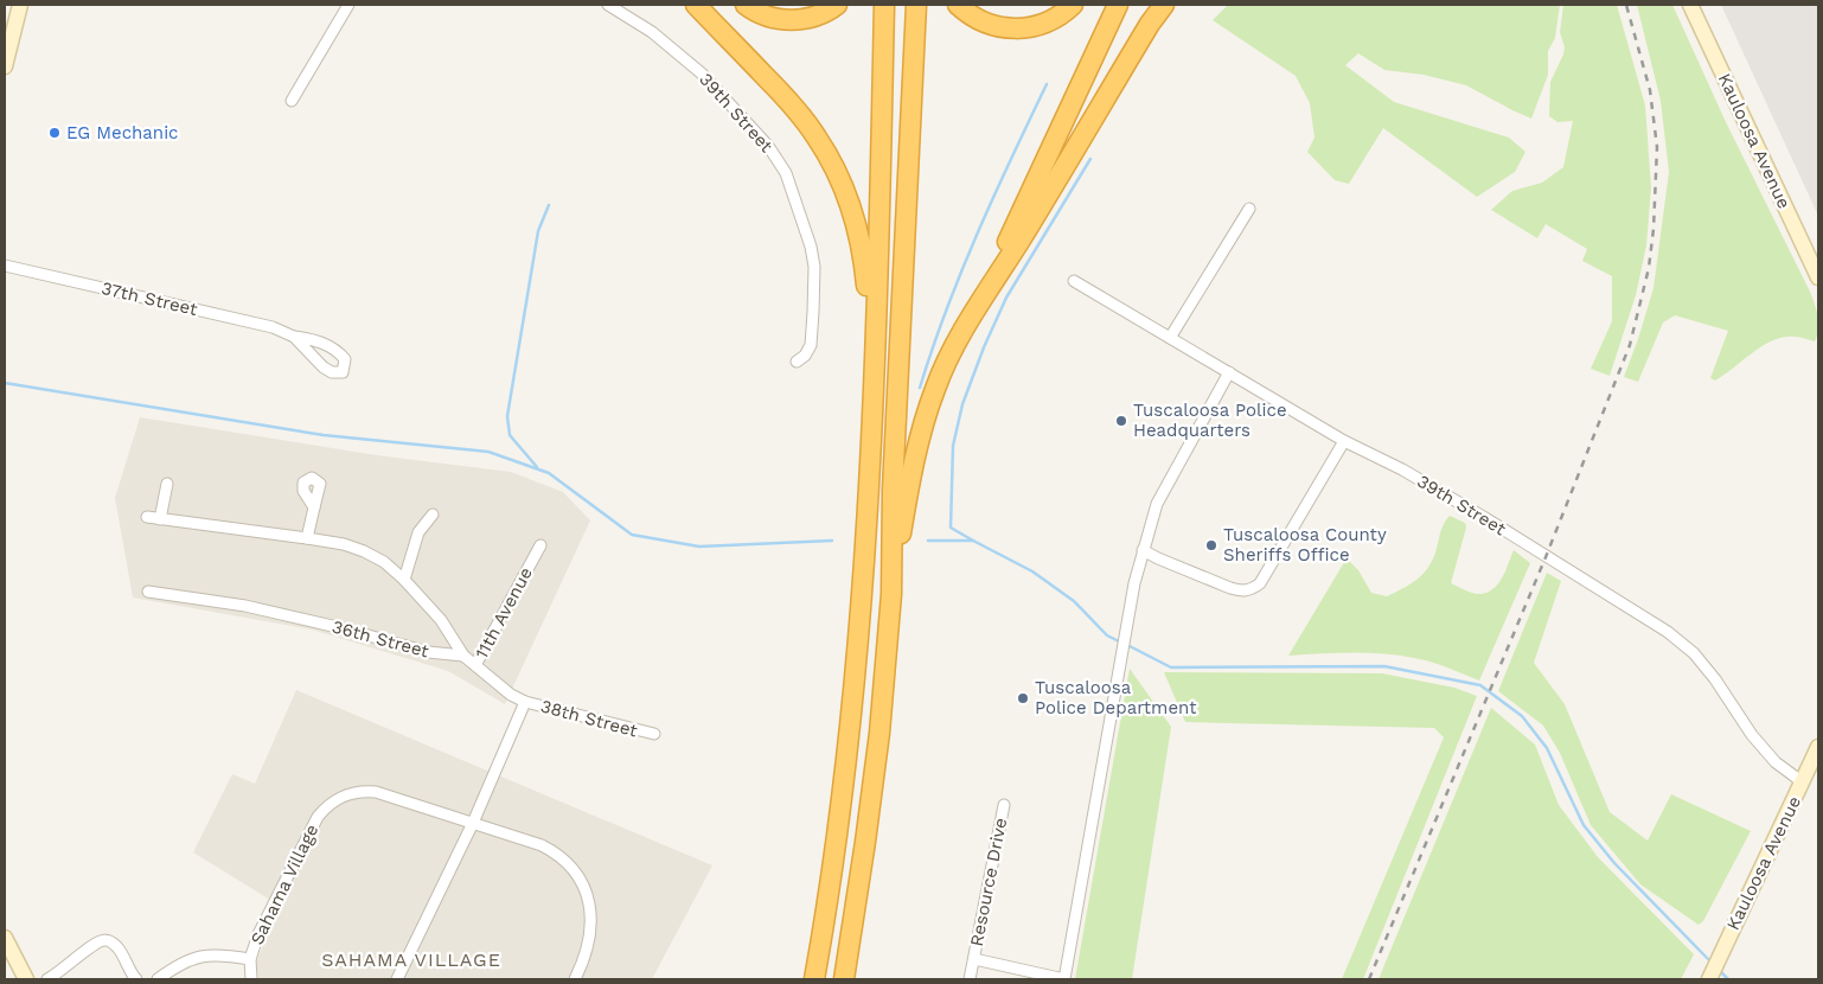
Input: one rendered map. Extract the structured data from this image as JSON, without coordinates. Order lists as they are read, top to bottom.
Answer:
{
  "streets": {
    "street": [
      "39th Street",
      "Kauloosa Avenue",
      "37th Street",
      "11th Avenue",
      "36th Street",
      "38th Street",
      "Resource Drive",
      "Sahama Village"
    ]
  },
  "crossings": [
    ["39th Street", "Kauloosa Avenue"],
    ["11th Avenue", "38th Street"]
  ],
  "districts": ["SAHAMA VILLAGE"],
  "places": [
    "EG Mechanic",
    "Tuscaloosa Police Headquarters",
    "Tuscaloosa County Sheriffs Office",
    "Tuscaloosa Police Department"
  ]
}
